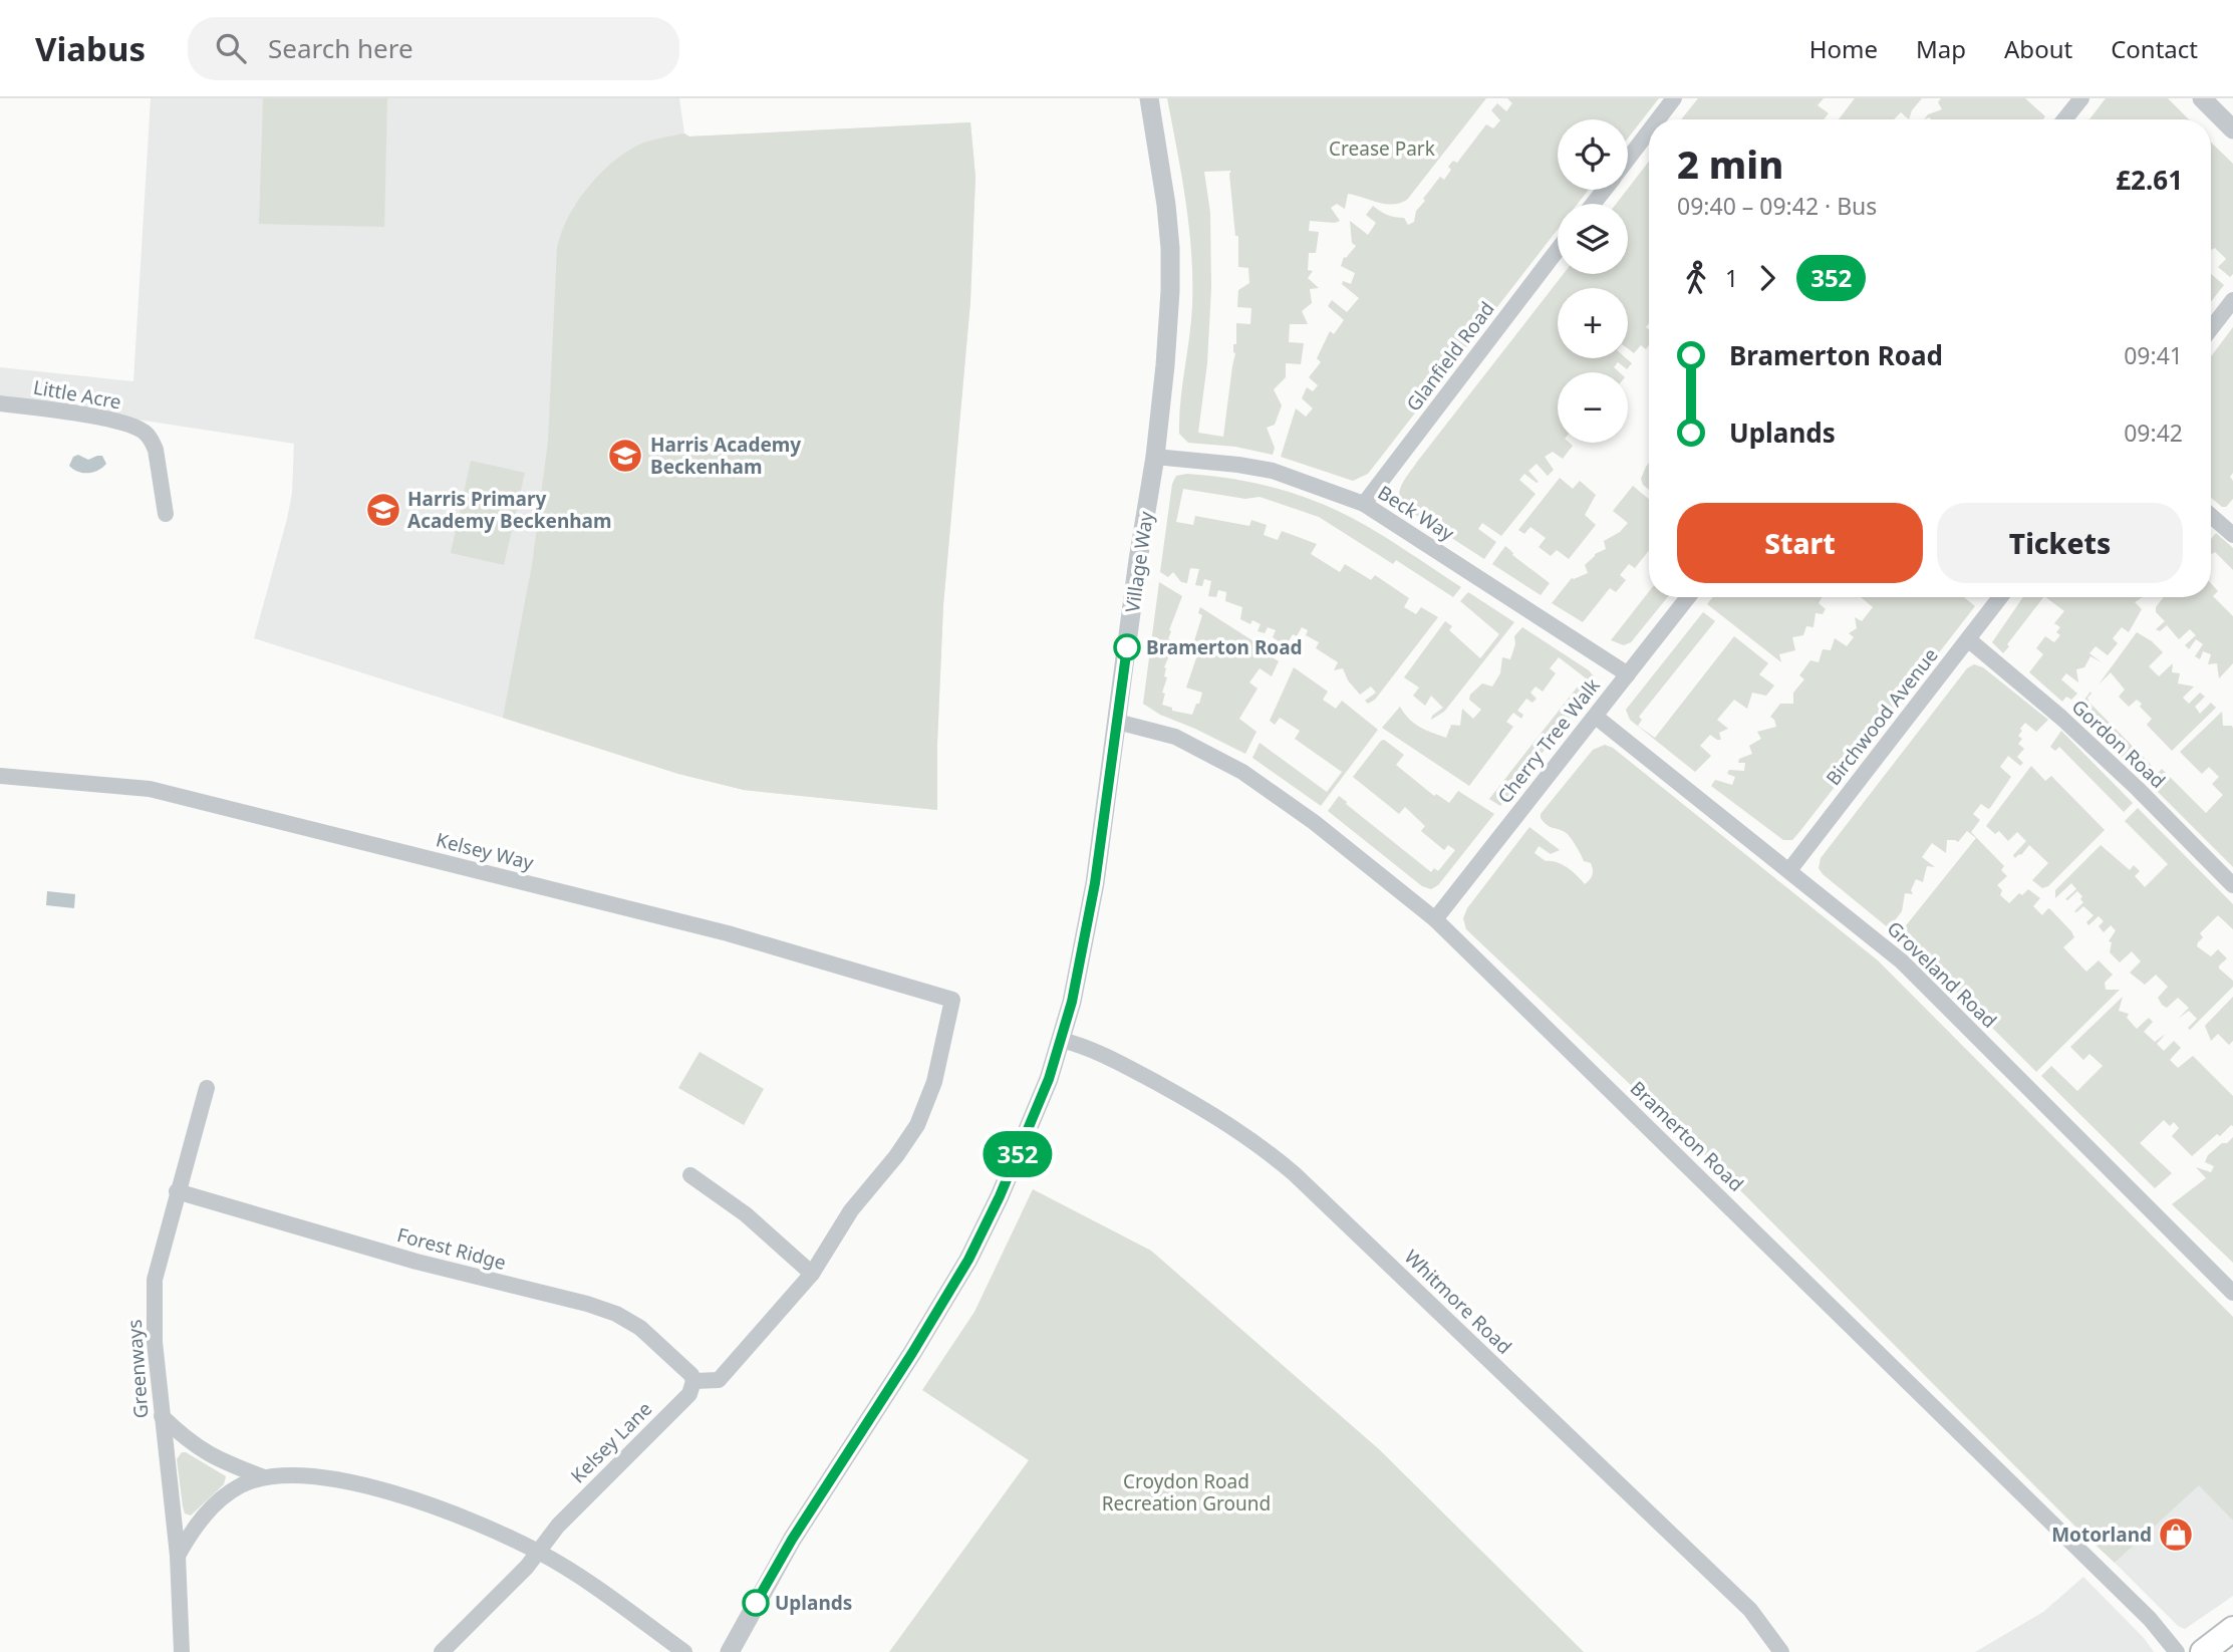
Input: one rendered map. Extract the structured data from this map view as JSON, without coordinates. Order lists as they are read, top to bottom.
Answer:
{
  "streets": {
    "street": [
      "Glanfield Road",
      "Little Acre",
      "Beck Way",
      "Village Way",
      "Birchwood Avenue",
      "Cherry Tree Walk",
      "Gordon Road",
      "Kelsey Way",
      "Groveland Road",
      "Bramerton Road",
      "Forest Ridge",
      "Whitmore Road",
      "Greenways",
      "Kelsey Lane"
    ]
  },
  "crossings": [
    ["Glanfield Road", "Beck Way"],
    ["Beck Way", "Village Way"],
    ["Beck Way", "Cherry Tree Walk"],
    ["Village Way", "Bramerton Road"],
    ["Village Way", "Whitmore Road"],
    ["Birchwood Avenue", "Gordon Road"],
    ["Birchwood Avenue", "Groveland Road"],
    ["Cherry Tree Walk", "Groveland Road"],
    ["Cherry Tree Walk", "Bramerton Road"],
    ["Forest Ridge", "Greenways"],
    ["Forest Ridge", "Kelsey Lane"]
  ],
  "parks": ["Crease Park", "Croydon Road Recreation Ground"],
  "places": {
    "school or university": ["Harris Academy Beckenham", "Harris Primary Academy Beckenham"],
    "other": ["Bramerton Road", "Uplands"],
    "shop": ["Motorland"]
  },
  "lines": ["bus line 352"],
  "page": {
    "header": "Viabus",
    "search": "Search here",
    "nav": [
      "Home",
      "Map",
      "About",
      "Contact"
    ],
    "on_map": "352",
    "map_buttons": ["+", "−"],
    "heading": ["2 min", "09:40 – 09:42 · Bus", "£2.61"],
    "legs": ["1", "352"],
    "list": [
      {
        "name": "Bramerton Road",
        "value": "09:41"
      },
      {
        "name": "Uplands",
        "value": "09:42"
      }
    ],
    "buttons": ["Start", "Tickets"]
  }
}
